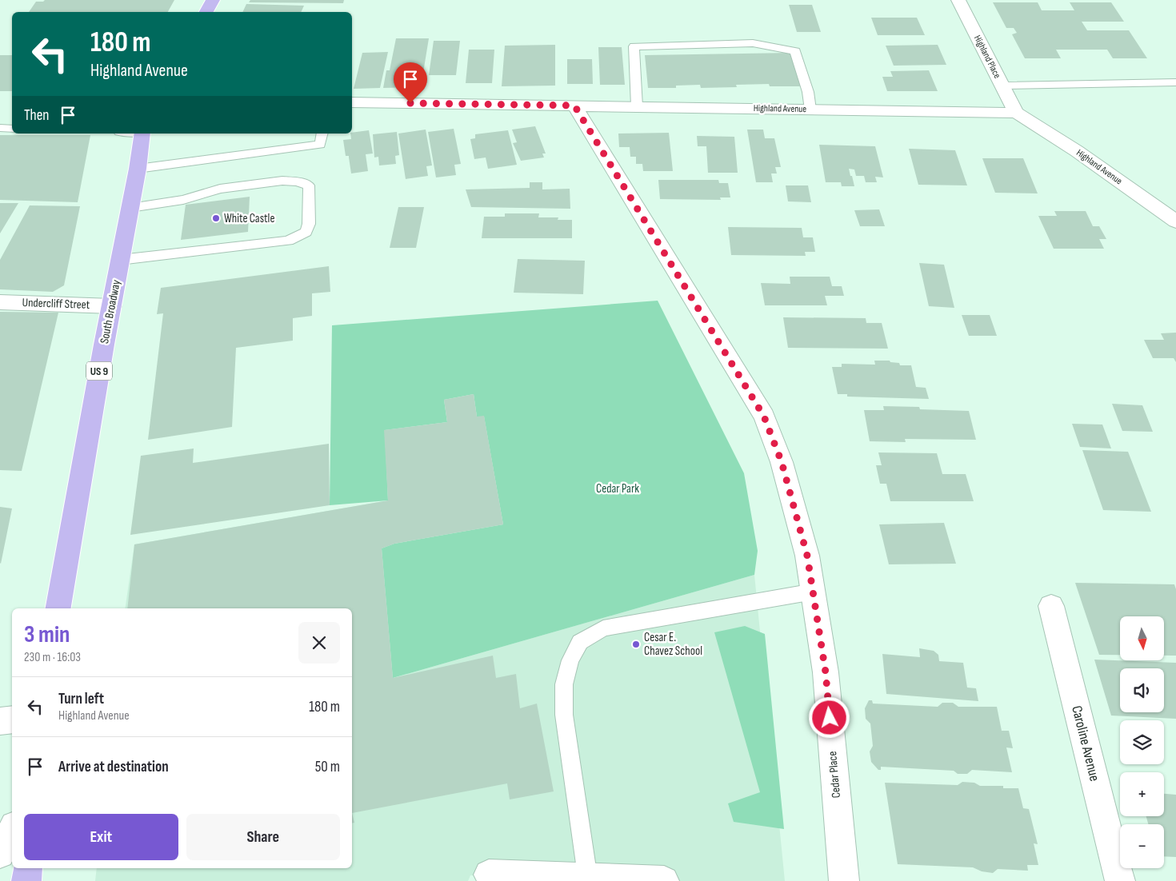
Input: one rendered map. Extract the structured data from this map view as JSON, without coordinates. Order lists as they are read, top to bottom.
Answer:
{
  "streets": {
    "main road": ["South Broadway", "US 9"],
    "street": [
      "Highland Place",
      "Highland Avenue",
      "Undercliff Street",
      "Caroline Avenue",
      "Cedar Place"
    ]
  },
  "crossings": [
    ["Highland Place", "Highland Avenue"],
    ["Highland Avenue", "Cedar Place"],
    ["Undercliff Street", "South Broadway"]
  ],
  "parks": ["Cedar Park"],
  "places": ["White Castle", "Cesar E. Chavez School"],
  "north": "bottom",
  "page": {
    "turn": ["180 m", "Highland Avenue"],
    "then": "Then",
    "heading": ["3 min", "230 m · 16:03"],
    "map_buttons": ["+", "−"],
    "list": [
      {
        "name": "Turn left",
        "note": "Highland Avenue",
        "value": "180 m"
      },
      {
        "name": "Arrive at destination",
        "value": "50 m"
      }
    ],
    "buttons": ["Exit", "Share"]
  }
}
